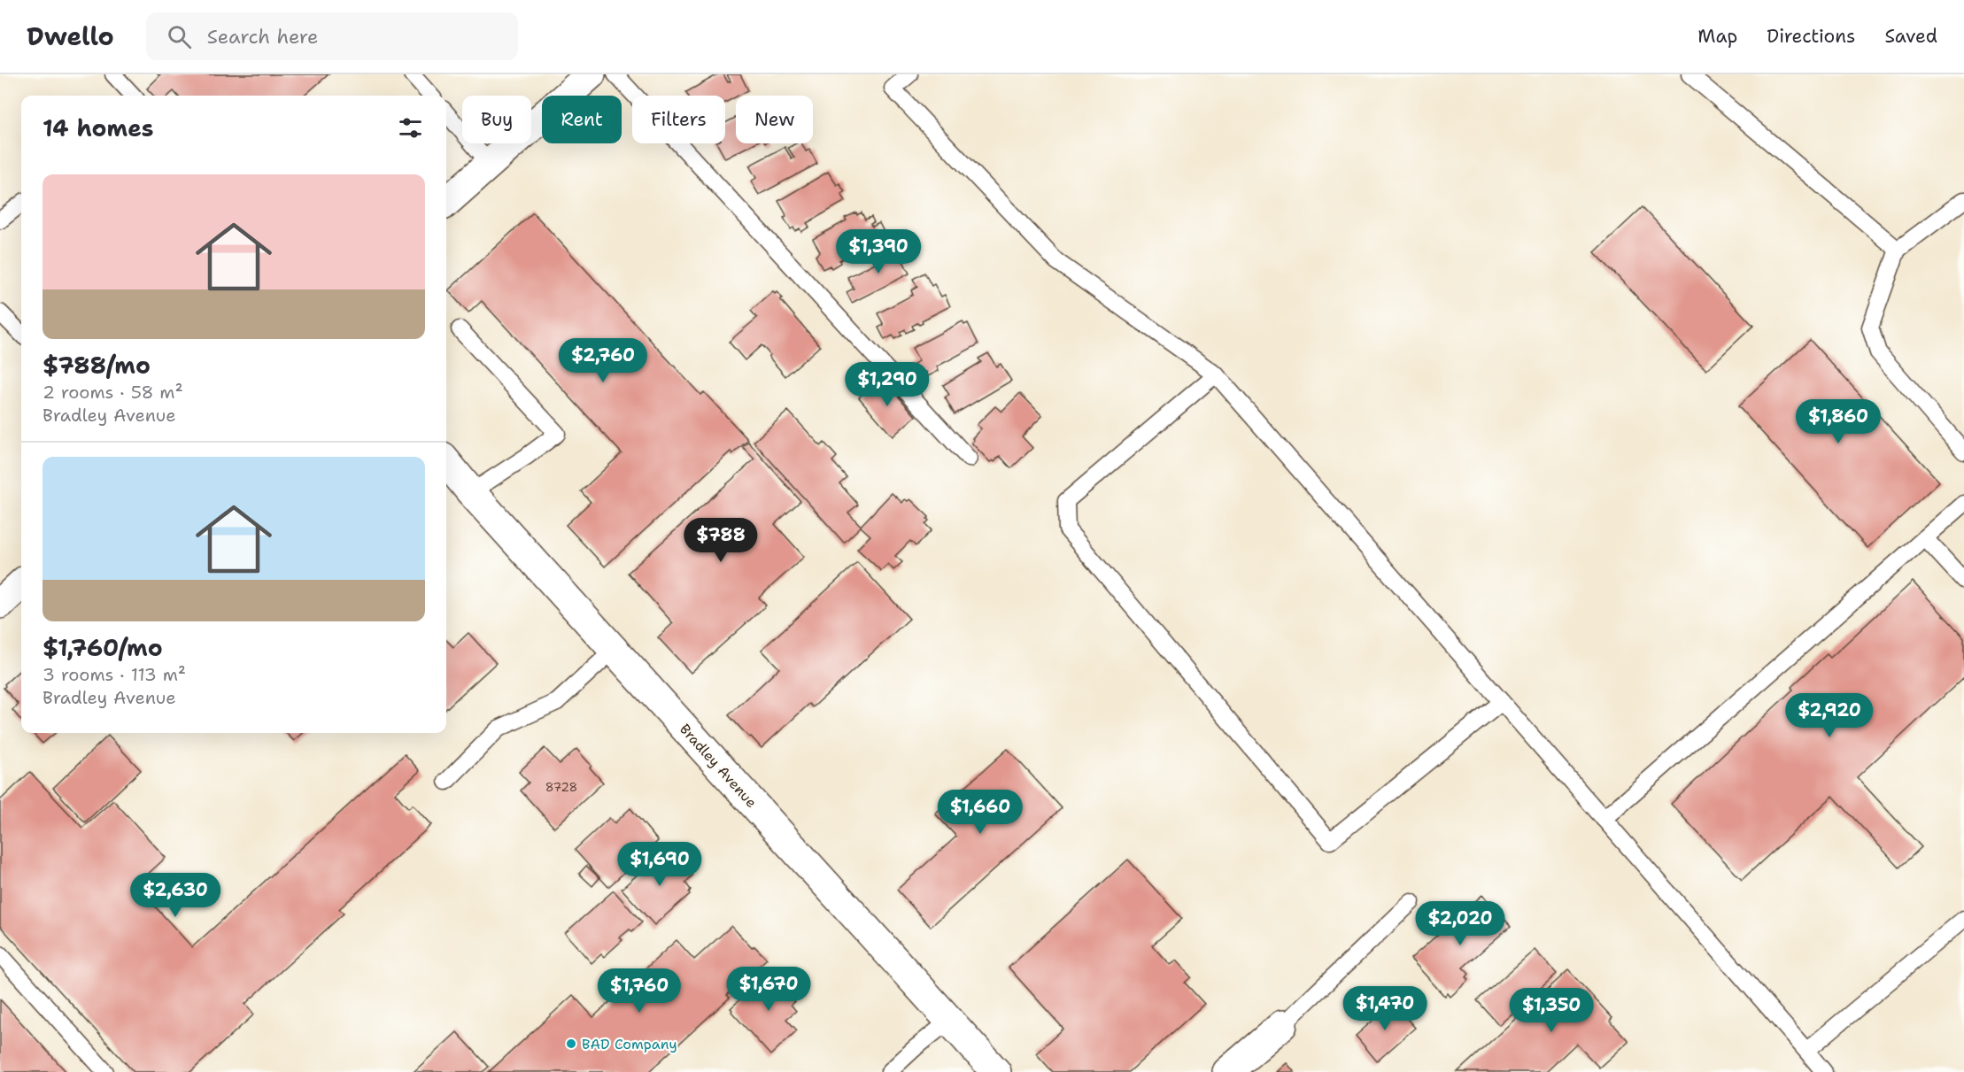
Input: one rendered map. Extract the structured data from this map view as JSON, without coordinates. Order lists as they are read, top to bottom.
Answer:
{
  "streets": {
    "street": ["Bradley Avenue"]
  },
  "places": ["BAD Company"],
  "house_numbers": ["8728"],
  "page": {
    "header": "Dwello",
    "search": "Search here",
    "nav": ["Map", "Directions", "Saved"],
    "chip": [
      "Buy",
      "Rent",
      "Filters",
      "New"
    ],
    "heading": "14 homes",
    "list": [
      {
        "name": "$788/mo",
        "note": "2 rooms · 58 m² · Bradley Avenue"
      },
      {
        "name": "$1,760/mo",
        "note": "3 rooms · 113 m² · Bradley Avenue"
      }
    ],
    "price": [
      "$1,390",
      "$2,760",
      "$1,290",
      "$1,860",
      "$788",
      "$2,920",
      "$1,660",
      "$1,690",
      "$2,630",
      "$2,020",
      "$1,670",
      "$1,760",
      "$1,470",
      "$1,350"
    ]
  }
}
